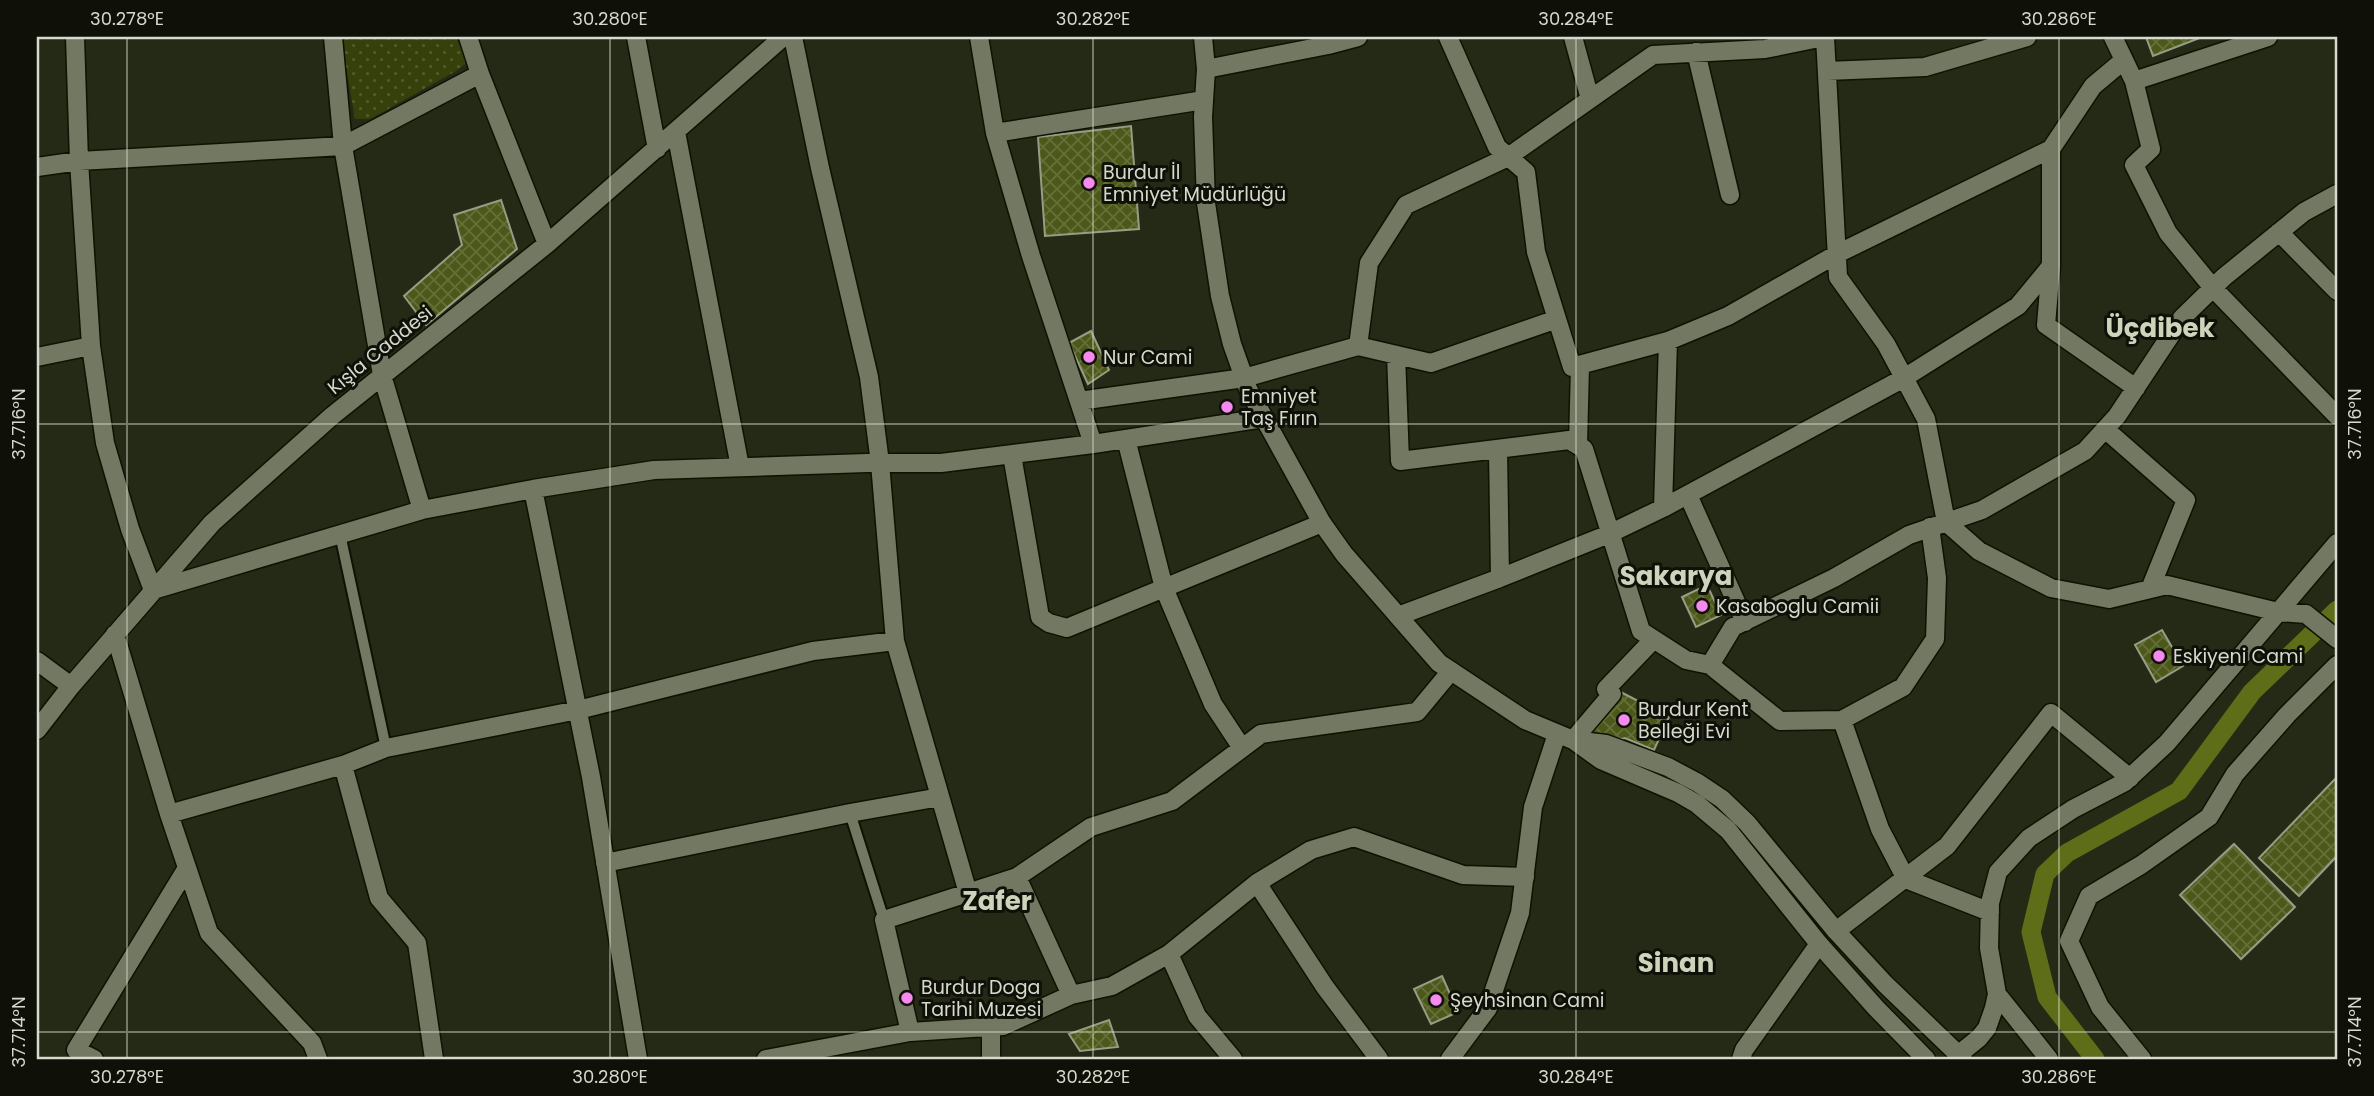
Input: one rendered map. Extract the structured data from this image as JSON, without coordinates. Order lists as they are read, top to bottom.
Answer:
{
  "streets": {
    "street": ["Kışla Caddesi"]
  },
  "districts": [
    "Üçdibek",
    "Sakarya",
    "Zafer",
    "Sinan"
  ],
  "places": [
    "Burdur İl Emniyet Müdürlüğü",
    "Nur Cami",
    "Emniyet Taş Fırın",
    "Kasaboglu Camii",
    "Eskiyeni Cami",
    "Burdur Kent Belleği Evi",
    "Burdur Doga Tarihi Muzesi",
    "Şeyhsinan Cami"
  ],
  "coordinates": [
    "30.278°E",
    "30.280°E",
    "30.282°E",
    "30.284°E",
    "30.286°E",
    "37.716°N",
    "37.714°N"
  ]
}
